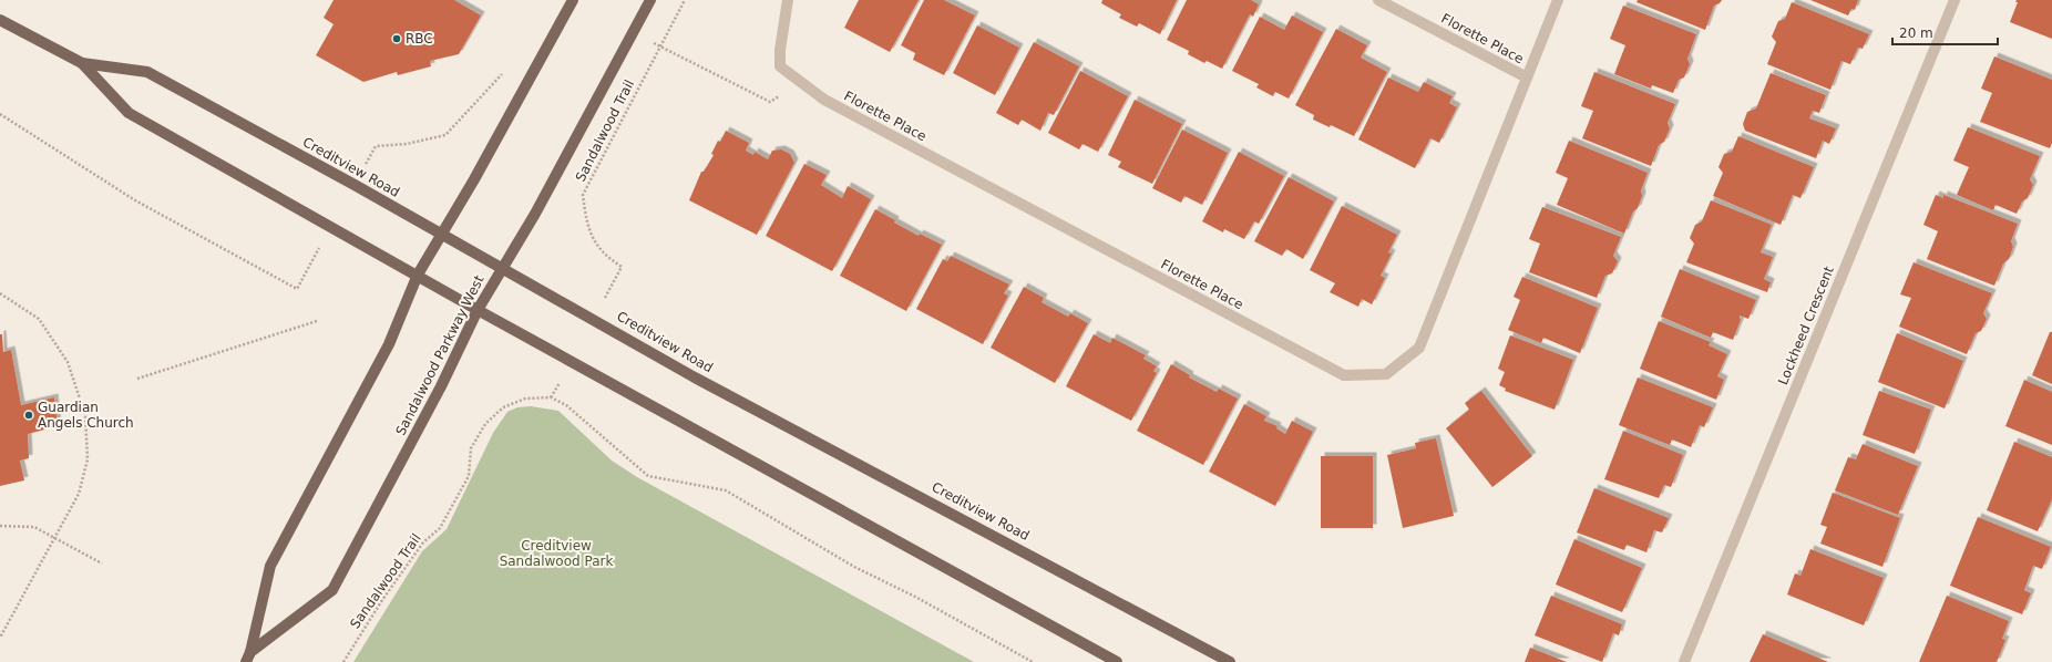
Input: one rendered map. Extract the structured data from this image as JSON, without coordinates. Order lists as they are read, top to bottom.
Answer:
{
  "streets": {
    "main road": ["Creditview Road", "Sandalwood Parkway West"],
    "street": ["Florette Place", "Lockheed Crescent"],
    "path": ["Sandalwood Trail"]
  },
  "crossings": [
    ["Creditview Road", "Sandalwood Parkway West"]
  ],
  "parks": ["Creditview Sandalwood Park"],
  "places": ["RBC", "Guardian Angels Church"],
  "scale_bar": "20 m"
}
